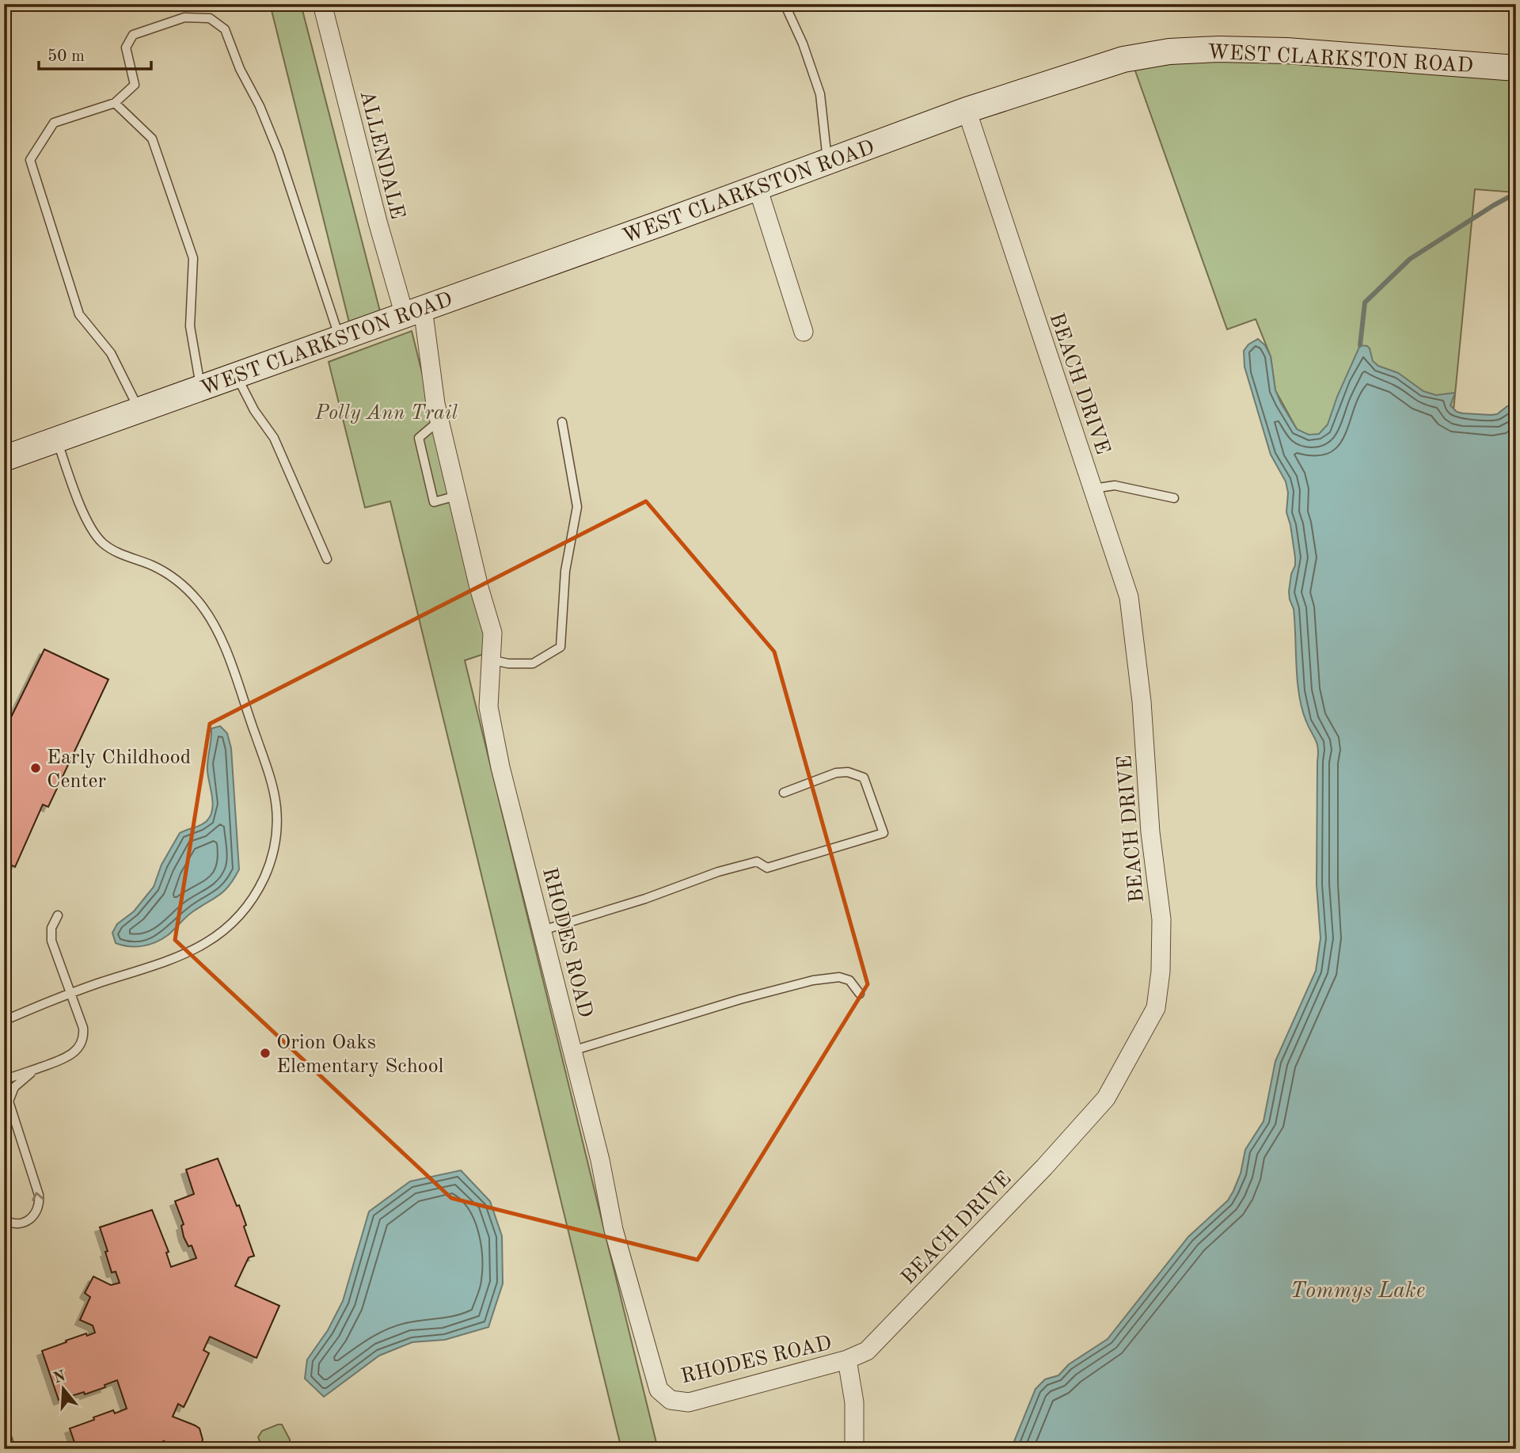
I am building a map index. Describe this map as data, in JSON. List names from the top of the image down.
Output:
{
  "streets": {
    "main road": ["WEST CLARKSTON ROAD"],
    "street": ["ALLENDALE", "BEACH DRIVE", "RHODES ROAD"]
  },
  "crossings": [
    ["WEST CLARKSTON ROAD", "ALLENDALE"],
    ["WEST CLARKSTON ROAD", "BEACH DRIVE"],
    ["WEST CLARKSTON ROAD", "RHODES ROAD"],
    ["ALLENDALE", "RHODES ROAD"],
    ["BEACH DRIVE", "RHODES ROAD"]
  ],
  "water": ["Tommys Lake"],
  "parks": ["Polly Ann Trail"],
  "places": ["Early Childhood Center", "Orion Oaks Elementary School"],
  "scale_bar": "50 m",
  "north": "top"
}
